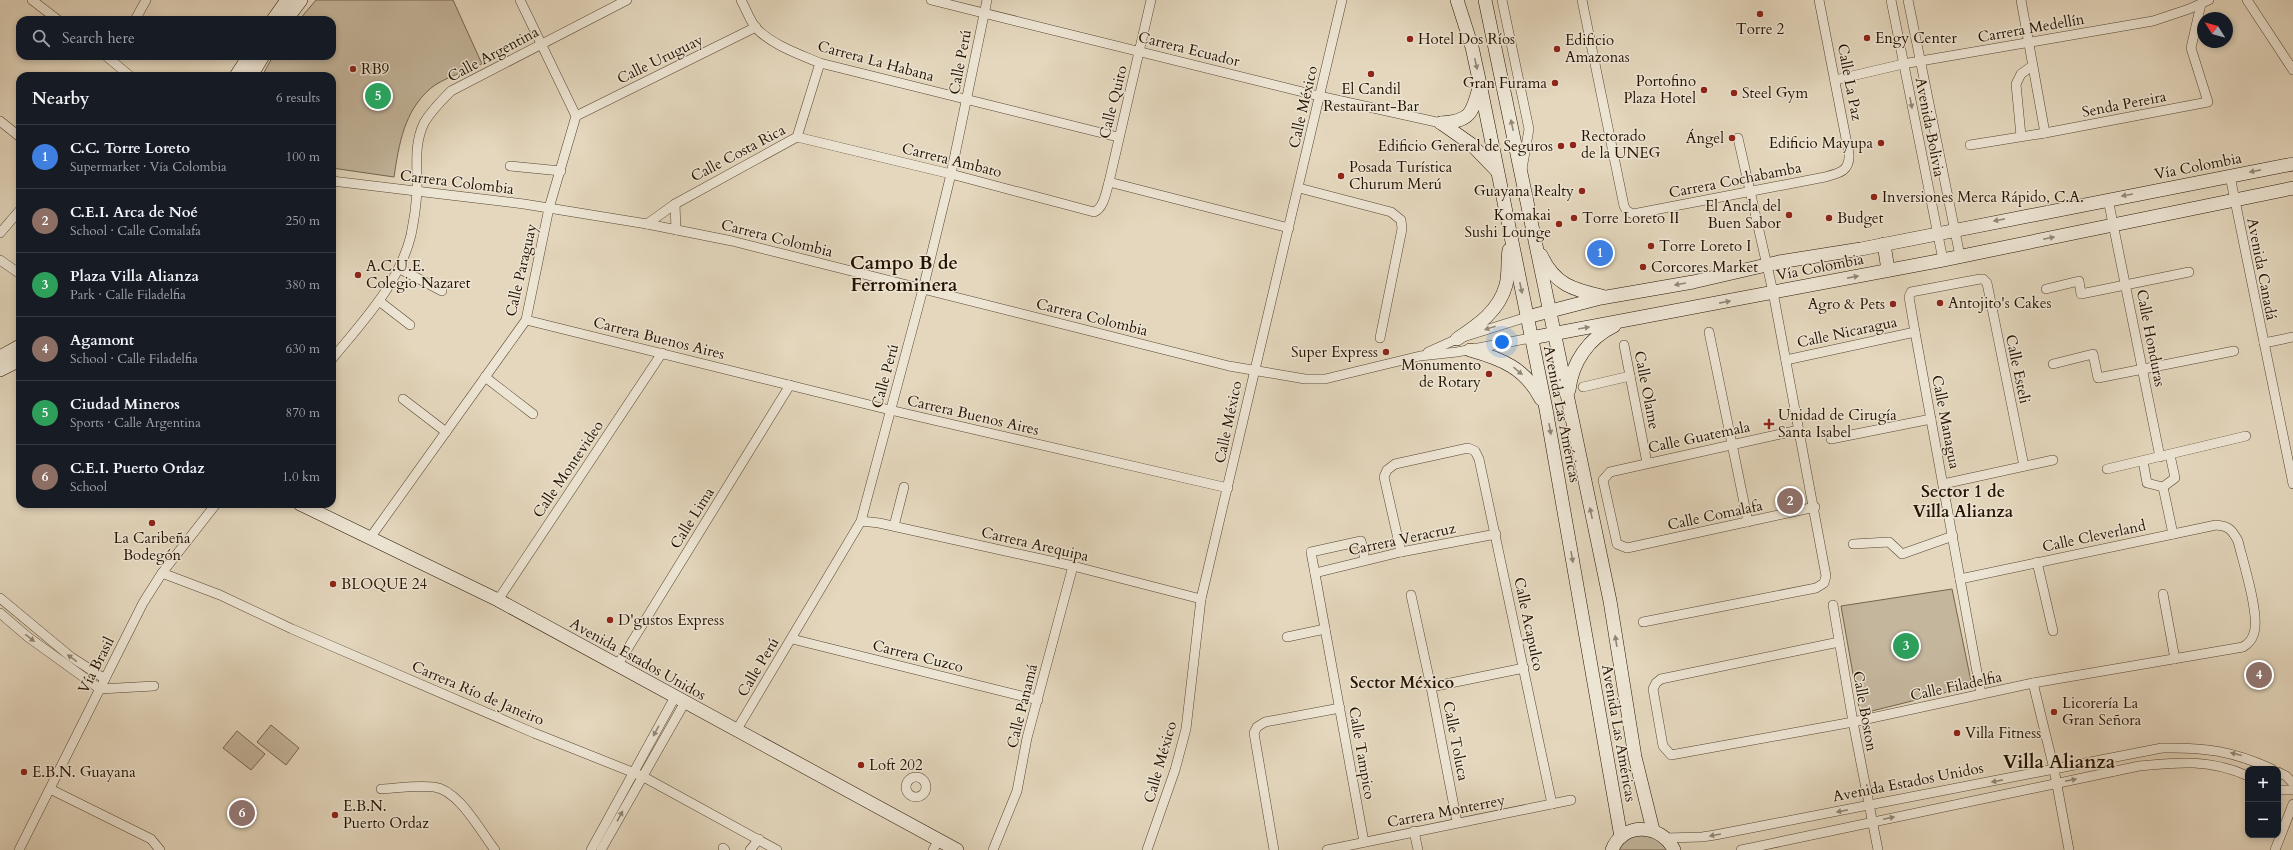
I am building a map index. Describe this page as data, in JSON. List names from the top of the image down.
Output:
{
  "streets": {
    "main road": ["Vía Colombia", "Avenida Las Américas", "Avenida Estados Unidos"],
    "street": [
      "Carrera Medellín",
      "Carrera Ecuador",
      "Calle Argentina",
      "Calle Uruguay",
      "Carrera La Habana",
      "Calle Perú",
      "Calle La Paz",
      "Calle Quito",
      "Senda Pereira",
      "Calle México",
      "Avenida Bolivia",
      "Calle Costa Rica",
      "Carrera Ambato",
      "Carrera Cochabamba",
      "Carrera Colombia",
      "Avenida Canadá",
      "Calle Paraguay",
      "Calle Nicaragua",
      "Carrera Buenos Aires",
      "Calle Honduras",
      "Calle Esteli",
      "Calle Olame",
      "Calle Managua",
      "Calle Guatemala",
      "Calle Montevideo",
      "Calle Comalafa",
      "Calle Lima",
      "Calle Cleverland",
      "Carrera Veracruz",
      "Carrera Arequipa",
      "Calle Acapulco",
      "Carrera Cuzco",
      "Vía Brasil",
      "Calle Filadelfia",
      "Carrera Río de Janeiro",
      "Calle Panamá",
      "Calle Boston",
      "Calle Toluca",
      "Calle Tampico",
      "Carrera Monterrey"
    ]
  },
  "crossings": [
    ["Carrera Medellín", "Calle La Paz"],
    ["Carrera Medellín", "Senda Pereira"],
    ["Carrera Medellín", "Avenida Bolivia"],
    ["Carrera Ecuador", "Calle Perú"],
    ["Carrera Ecuador", "Calle Quito"],
    ["Carrera Ecuador", "Calle México"],
    ["Calle Argentina", "Carrera Colombia"],
    ["Calle Uruguay", "Carrera La Habana"],
    ["Calle Uruguay", "Calle Paraguay"],
    ["Carrera La Habana", "Calle Perú"],
    ["Carrera La Habana", "Calle Quito"],
    ["Carrera La Habana", "Calle Costa Rica"],
    ["Calle Perú", "Carrera Ambato"],
    ["Calle Perú", "Carrera Colombia"],
    ["Calle Perú", "Carrera Buenos Aires"],
    ["Calle Perú", "Carrera Arequipa"],
    ["Calle Perú", "Carrera Cuzco"],
    ["Calle Perú", "Avenida Estados Unidos"],
    ["Calle La Paz", "Carrera Cochabamba"],
    ["Calle Quito", "Carrera Ambato"],
    ["Calle México", "Carrera Colombia"],
    ["Calle México", "Carrera Buenos Aires"],
    ["Calle México", "Carrera Arequipa"],
    ["Avenida Bolivia", "Vía Colombia"],
    ["Calle Costa Rica", "Carrera Ambato"],
    ["Calle Costa Rica", "Carrera Colombia"],
    ["Vía Colombia", "Carrera Colombia"],
    ["Vía Colombia", "Avenida Canadá"],
    ["Vía Colombia", "Calle Honduras"],
    ["Vía Colombia", "Avenida Las Américas"],
    ["Carrera Colombia", "Calle Paraguay"],
    ["Carrera Colombia", "Avenida Las Américas"],
    ["Calle Paraguay", "Carrera Buenos Aires"],
    ["Calle Paraguay", "Avenida Estados Unidos"],
    ["Calle Nicaragua", "Calle Managua"],
    ["Carrera Buenos Aires", "Calle Montevideo"],
    ["Carrera Buenos Aires", "Calle Lima"],
    ["Calle Esteli", "Calle Managua"],
    ["Calle Olame", "Calle Guatemala"],
    ["Calle Managua", "Calle Cleverland"],
    ["Calle Managua", "Calle Filadelfia"],
    ["Calle Guatemala", "Calle Comalafa"],
    ["Calle Montevideo", "Avenida Estados Unidos"],
    ["Calle Lima", "Avenida Estados Unidos"],
    ["Calle Cleverland", "Calle Filadelfia"],
    ["Carrera Veracruz", "Calle Acapulco"],
    ["Carrera Veracruz", "Calle Tampico"],
    ["Carrera Arequipa", "Calle Panamá"],
    ["Calle Acapulco", "Carrera Monterrey"],
    ["Carrera Cuzco", "Calle Panamá"],
    ["Avenida Estados Unidos", "Calle Boston"],
    ["Vía Brasil", "Carrera Río de Janeiro"],
    ["Calle Filadelfia", "Calle Boston"],
    ["Calle Toluca", "Carrera Monterrey"],
    ["Calle Tampico", "Carrera Monterrey"]
  ],
  "districts": [
    "Campo B de Ferrominera",
    "Sector 1 de Villa Alianza",
    "Sector México",
    "Villa Alianza"
  ],
  "places": {
    "other": [
      "Torre 2",
      "Engy Center",
      "Hotel Dos Ríos",
      "Edificio Amazonas",
      "RB9",
      "El Candil Restaurant-Bar",
      "Gran Furama",
      "Portofino Plaza Hotel",
      "Steel Gym",
      "Ángel",
      "Edificio Mayupa",
      "Rectorado de la UNEG",
      "Edificio General de Seguros",
      "Posada Turística Churum Merú",
      "Guayana Realty",
      "Inversiones Merca Rápido, C.A.",
      "El Ancla del Buen Sabor",
      "Torre Loreto II",
      "Budget",
      "Komakai Sushi Lounge",
      "Torre Loreto I",
      "Corcores Market",
      "A.C.U.E. Colegio Nazaret",
      "Antojito's Cakes",
      "Agro & Pets",
      "Super Express",
      "Monumento de Rotary",
      "La Caribeña Bodegón",
      "BLOQUE 24",
      "D'gustos Express",
      "Licorería La Gran Señora",
      "Villa Fitness",
      "Loft 202",
      "E.B.N. Guayana",
      "E.B.N. Puerto Ordaz"
    ],
    "health": ["Unidad de Cirugía Santa Isabel"]
  },
  "north": "top left",
  "page": {
    "search": "Search here",
    "heading": ["Nearby", "6 results"],
    "pins": [
      "5",
      "1",
      "2",
      "3",
      "4",
      "6"
    ],
    "list": [
      {
        "mark": "1",
        "name": "C.C. Torre Loreto",
        "note": "Supermarket · Vía Colombia",
        "value": "100 m"
      },
      {
        "mark": "2",
        "name": "C.E.I. Arca de Noé",
        "note": "School · Calle Comalafa",
        "value": "250 m"
      },
      {
        "mark": "3",
        "name": "Plaza Villa Alianza",
        "note": "Park · Calle Filadelfia",
        "value": "380 m"
      },
      {
        "mark": "4",
        "name": "Agamont",
        "note": "School · Calle Filadelfia",
        "value": "630 m"
      },
      {
        "mark": "5",
        "name": "Ciudad Mineros",
        "note": "Sports · Calle Argentina",
        "value": "870 m"
      },
      {
        "mark": "6",
        "name": "C.E.I. Puerto Ordaz",
        "note": "School",
        "value": "1.0 km"
      }
    ],
    "map_buttons": ["+", "−"]
  }
}
